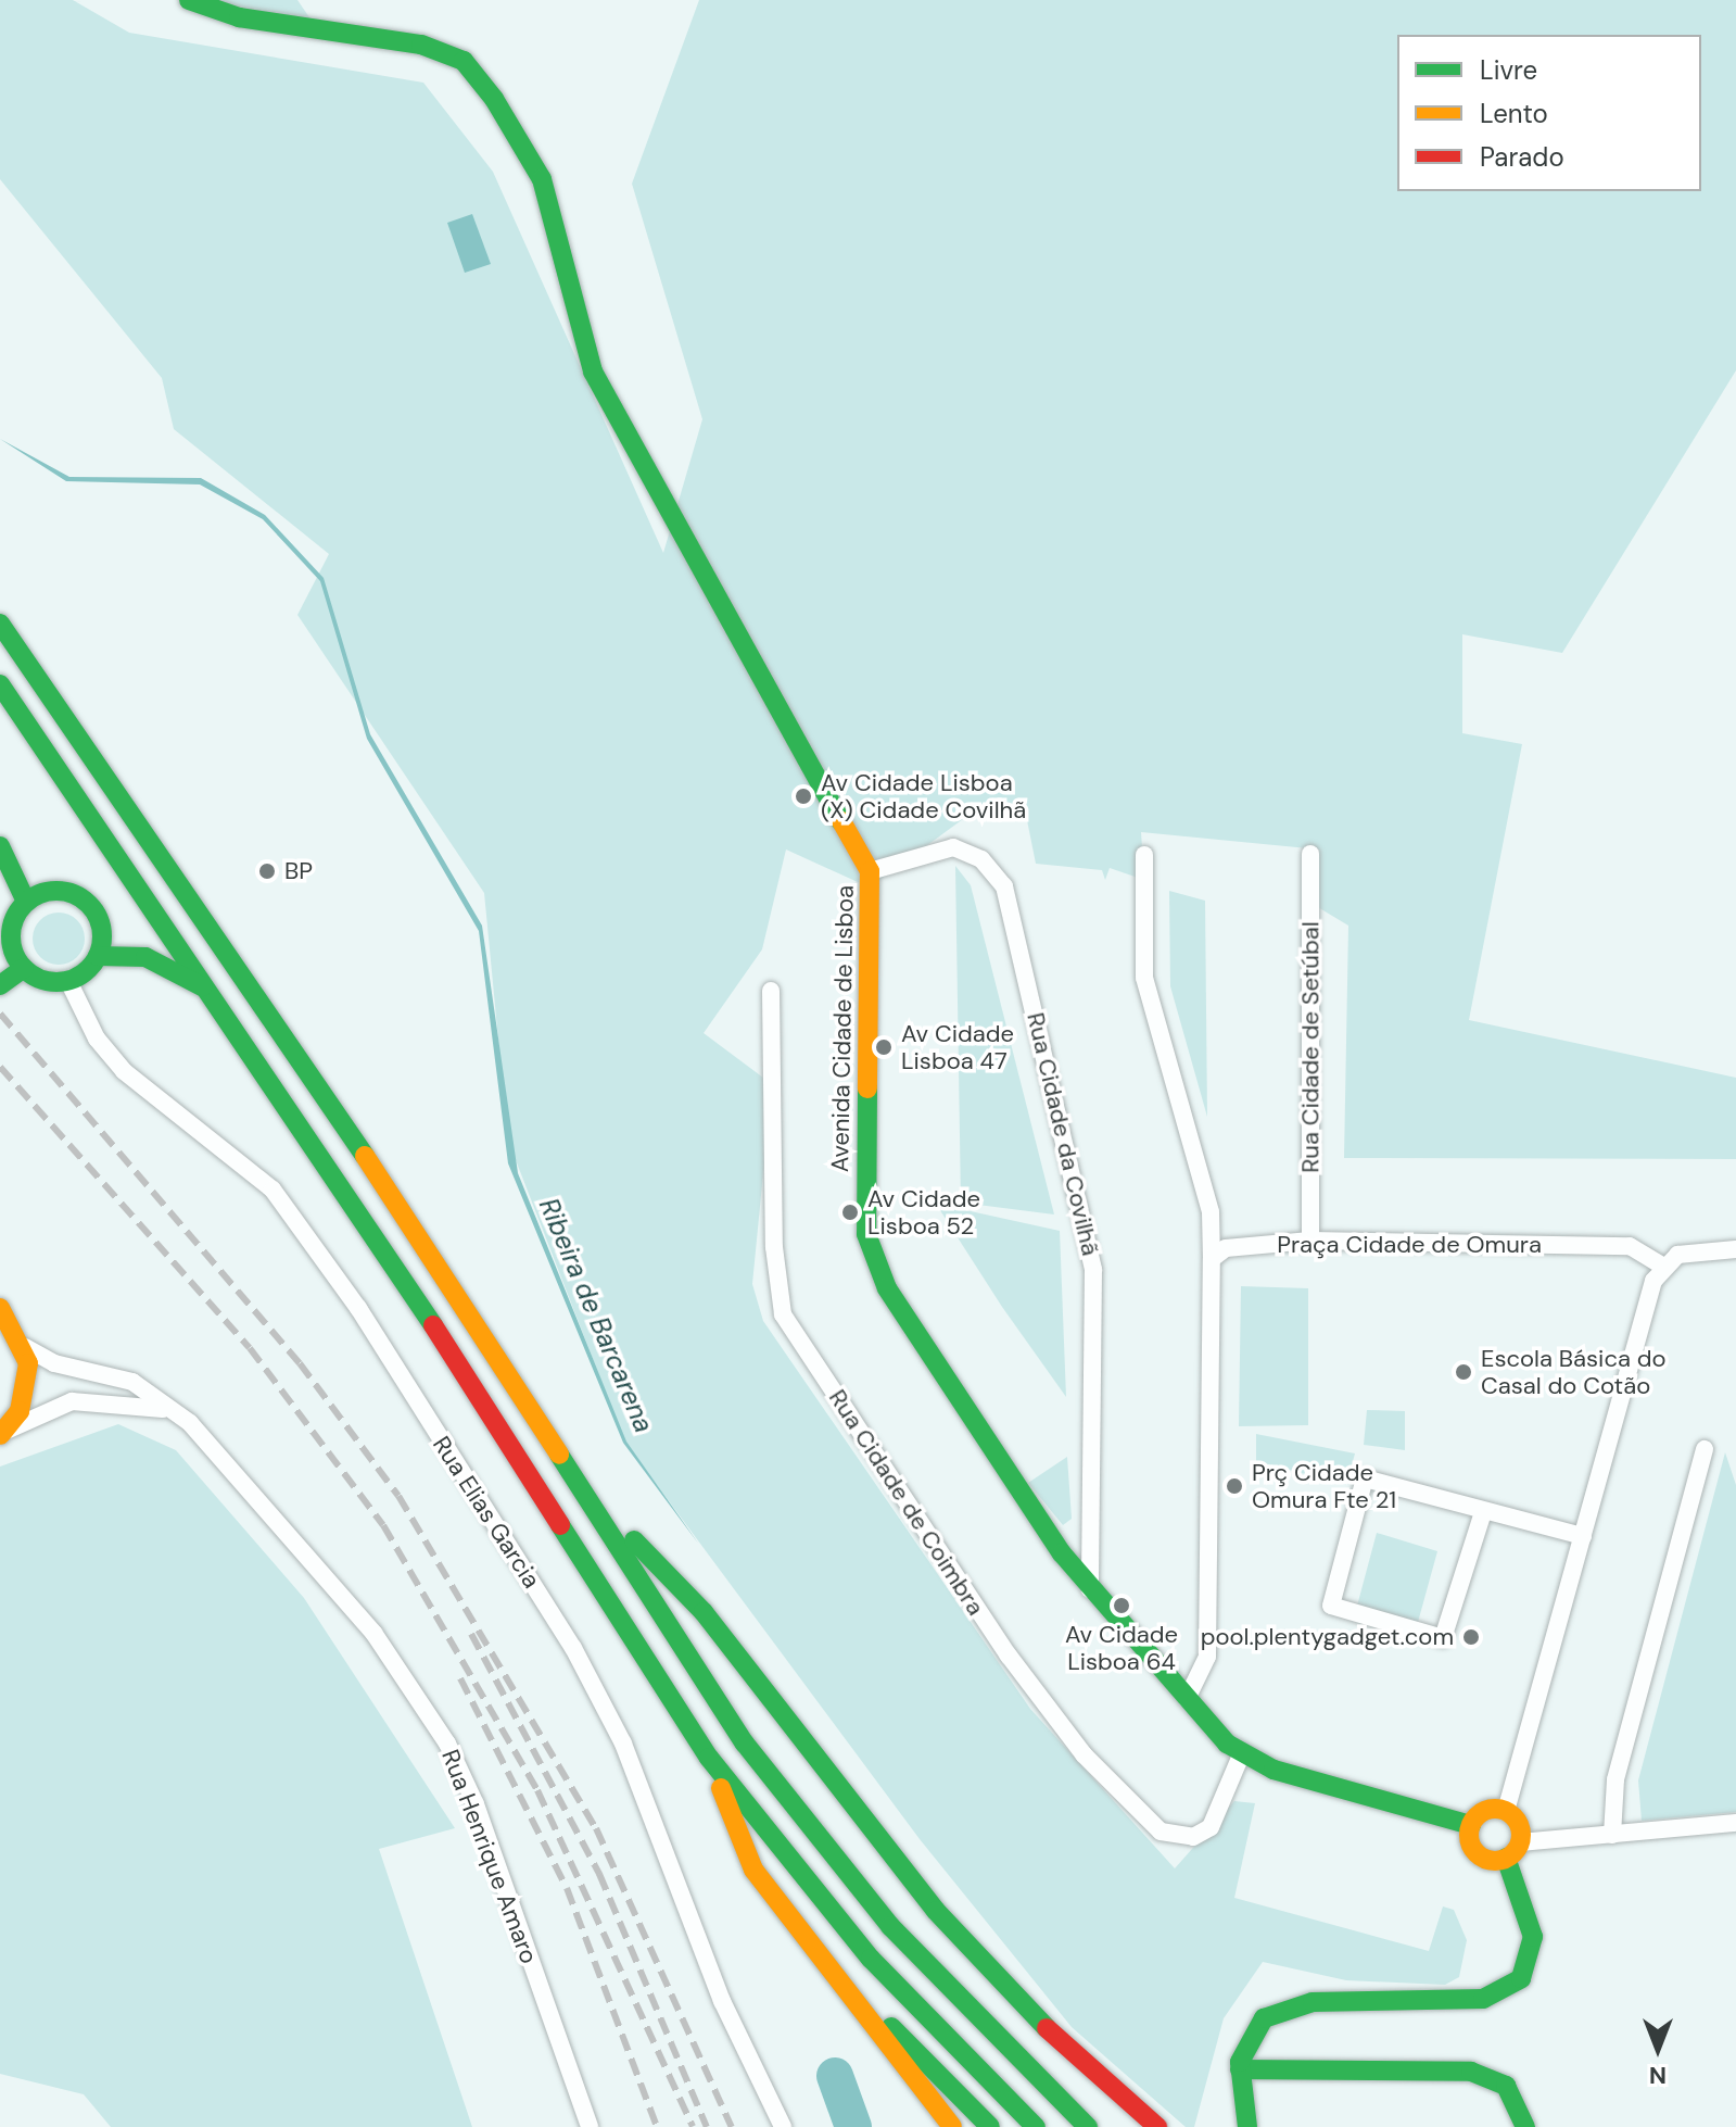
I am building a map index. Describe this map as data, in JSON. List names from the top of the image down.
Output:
{
  "streets": {
    "main road": ["Avenida Cidade de Lisboa"],
    "street": [
      "Rua Cidade de Setúbal",
      "Rua Cidade da Covilhã",
      "Praça Cidade de Omura",
      "Rua Cidade de Coimbra",
      "Rua Elias Garcia",
      "Rua Henrique Amaro"
    ]
  },
  "crossings": [
    ["Avenida Cidade de Lisboa", "Rua Cidade da Covilhã"],
    ["Avenida Cidade de Lisboa", "Rua Cidade de Coimbra"],
    ["Rua Cidade de Setúbal", "Praça Cidade de Omura"]
  ],
  "water": ["Ribeira de Barcarena"],
  "places": [
    "Av Cidade Lisboa (X) Cidade Covilhã",
    "BP",
    "Av Cidade Lisboa 47",
    "Av Cidade Lisboa 52",
    "Escola Básica do Casal do Cotão",
    "Prç Cidade Omura Fte 21",
    "Av Cidade Lisboa 64",
    "pool.plentygadget.com"
  ],
  "legend": ["Livre", "Lento", "Parado"],
  "north": "bottom"
}
